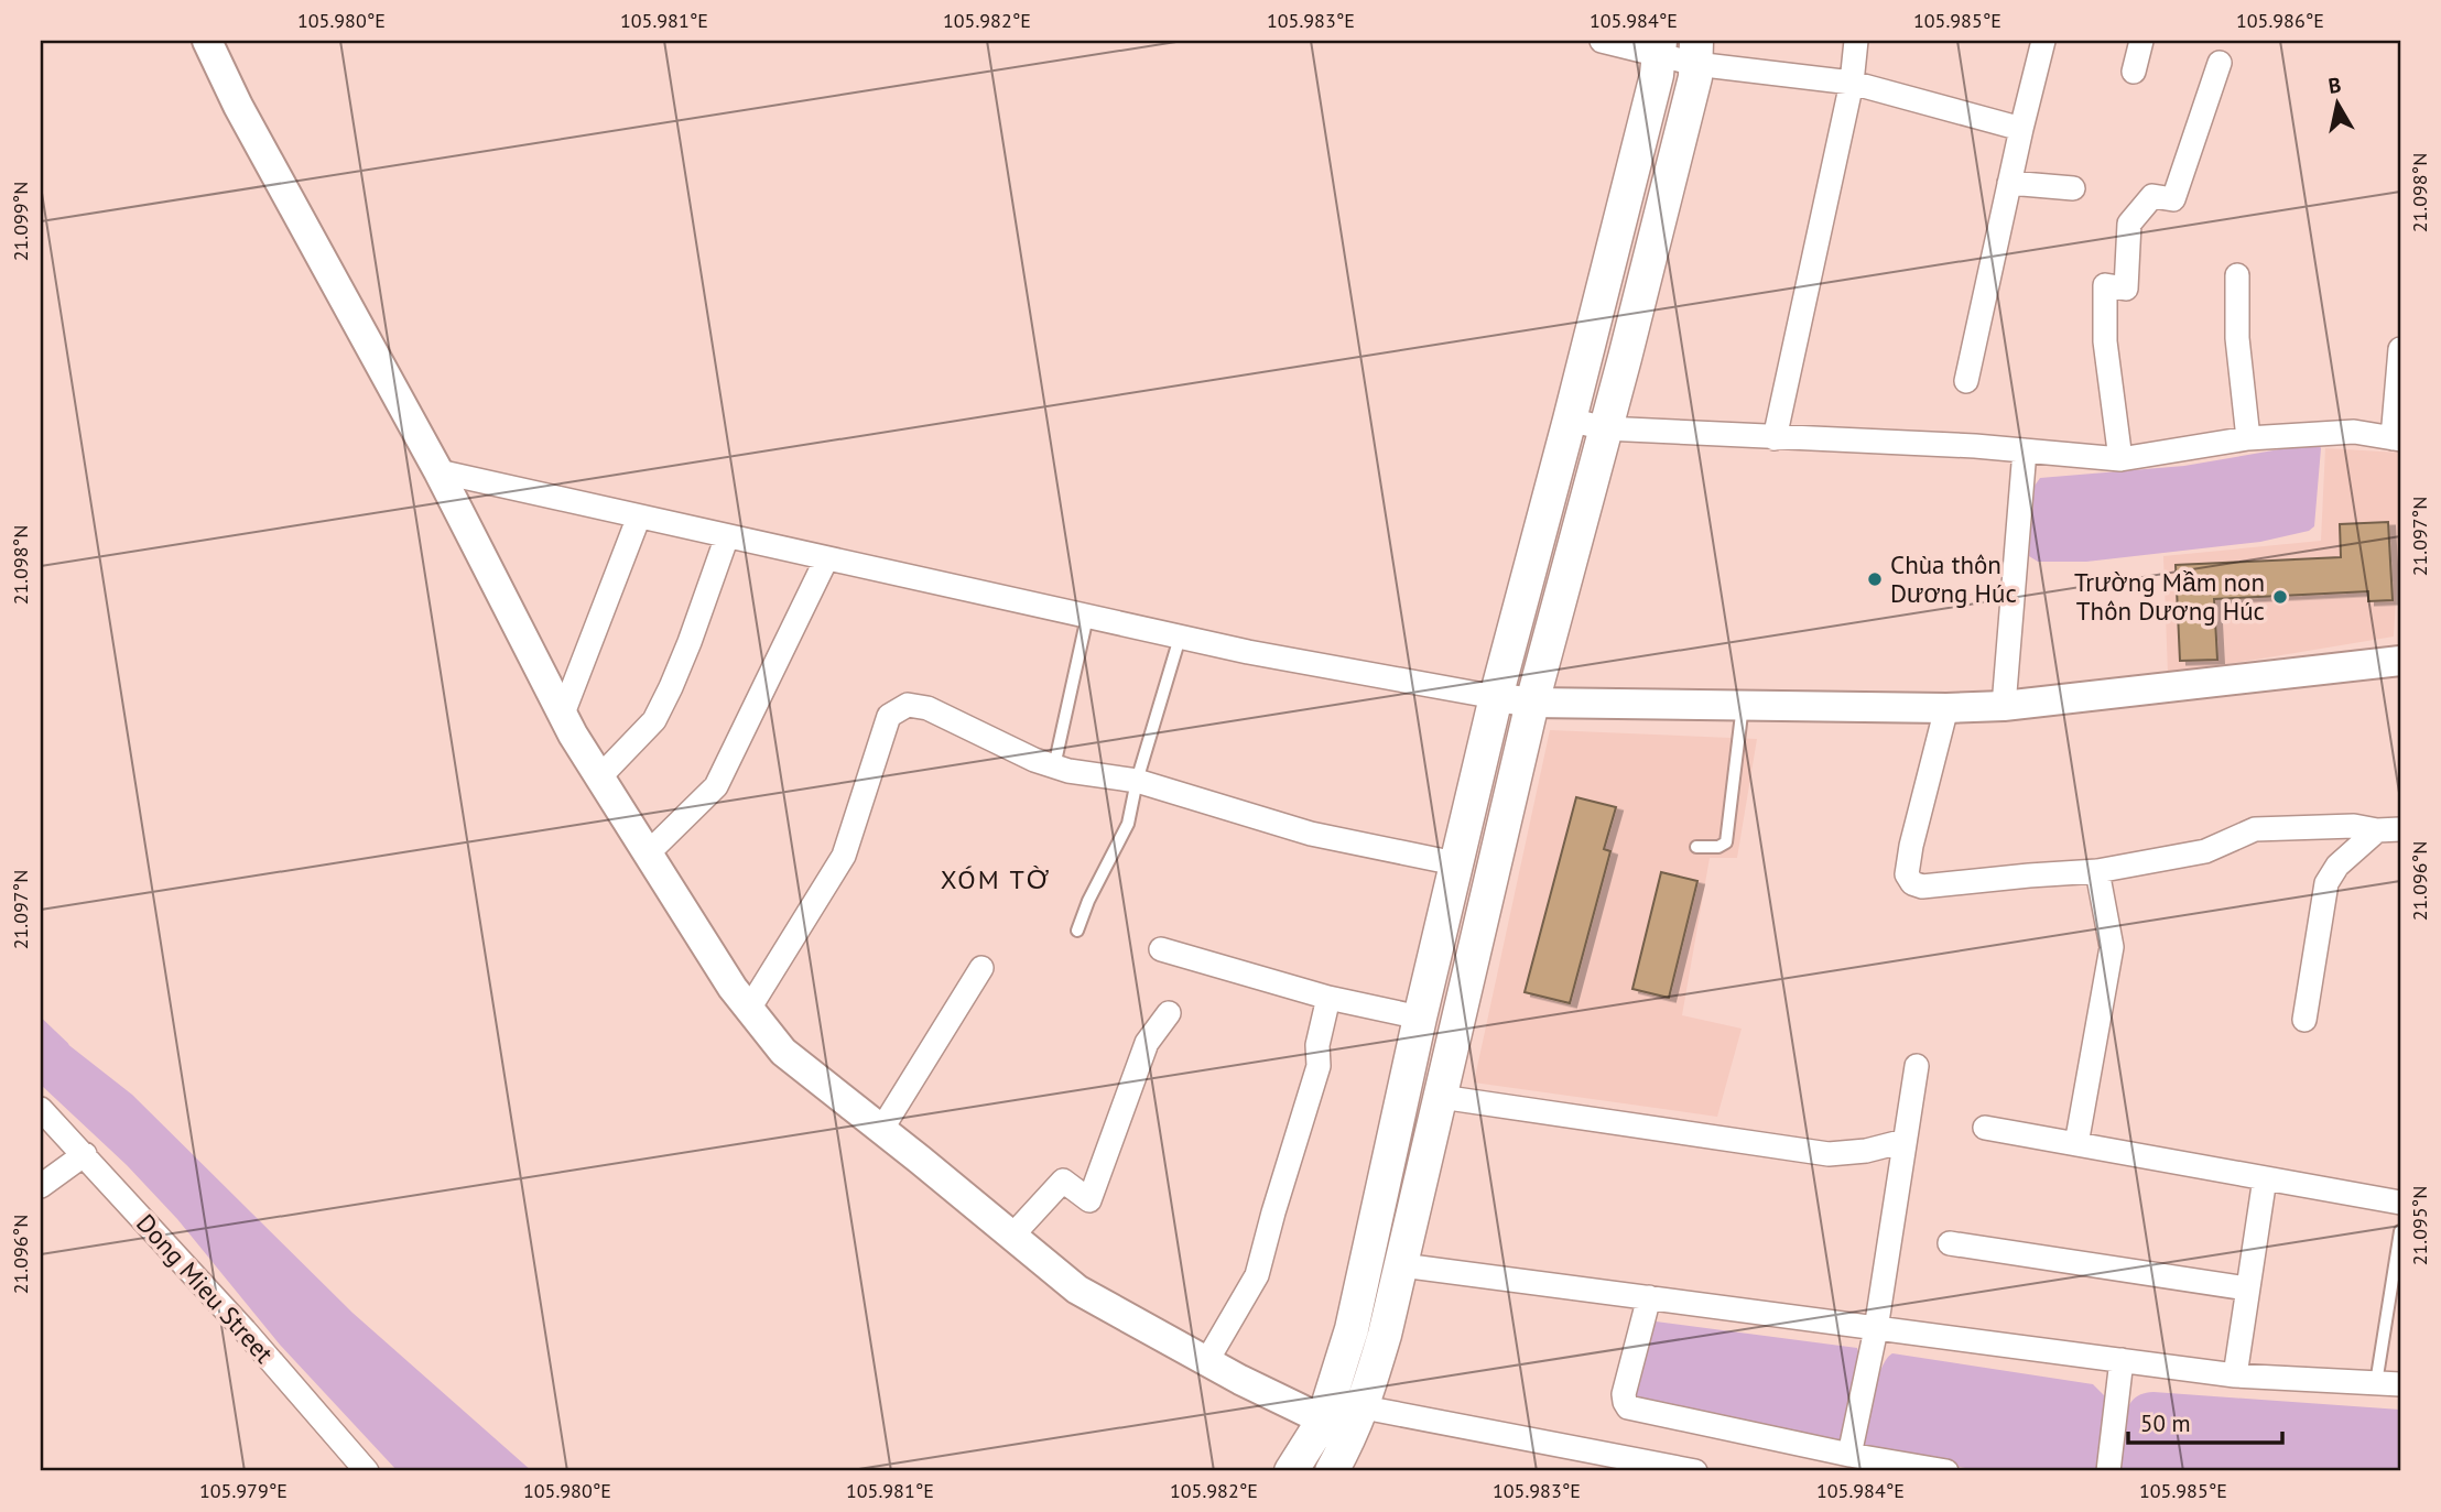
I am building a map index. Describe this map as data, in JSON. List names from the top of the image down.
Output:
{
  "streets": {
    "street": ["Dong Mieu Street"]
  },
  "districts": ["XÓM TỜ"],
  "places": ["Chùa thôn Dương Húc", "Trường Mầm non Thôn Dương Húc"],
  "scale_bar": "50 m",
  "north": "top",
  "coordinates": [
    "105.980°E",
    "105.981°E",
    "105.982°E",
    "105.983°E",
    "105.984°E",
    "105.985°E",
    "105.986°E",
    "21.098°N",
    "21.099°N",
    "21.097°N",
    "21.096°N",
    "21.095°N",
    "105.979°E"
  ]
}
